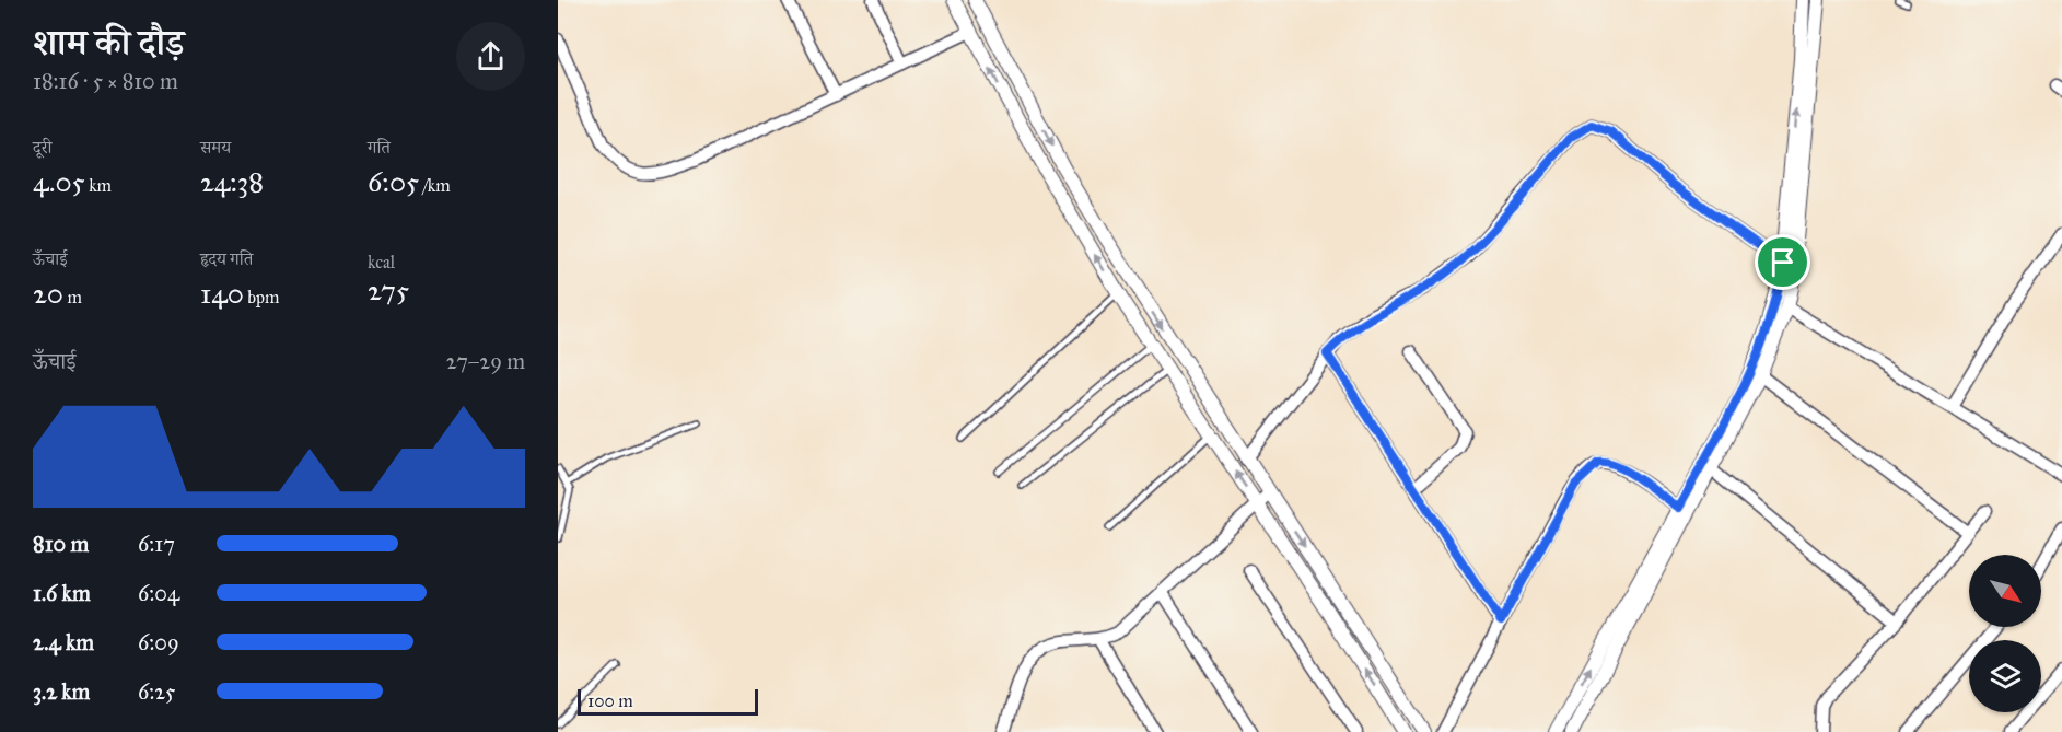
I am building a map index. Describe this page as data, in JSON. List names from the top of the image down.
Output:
{
  "scale_bar": "100 m",
  "north": "bottom right",
  "page": {
    "heading": ["शाम की दौड़", "18:16 · 5 × 810 m"],
    "stats": [
      ["दूरी", "4.05 km"],
      ["समय", "24:38"],
      ["गति", "6:05 /km"],
      ["ऊँचाई", "20 m"],
      ["हृदय गति", "140 bpm"],
      ["kcal", "275"]
    ],
    "chart": ["ऊँचाई", "27–29 m"],
    "list": [
      {
        "name": "810 m",
        "note": "6:17"
      },
      {
        "name": "1.6 km",
        "note": "6:04"
      },
      {
        "name": "2.4 km",
        "note": "6:09"
      },
      {
        "name": "3.2 km",
        "note": "6:25"
      }
    ],
    "scale": "100 m"
  }
}
